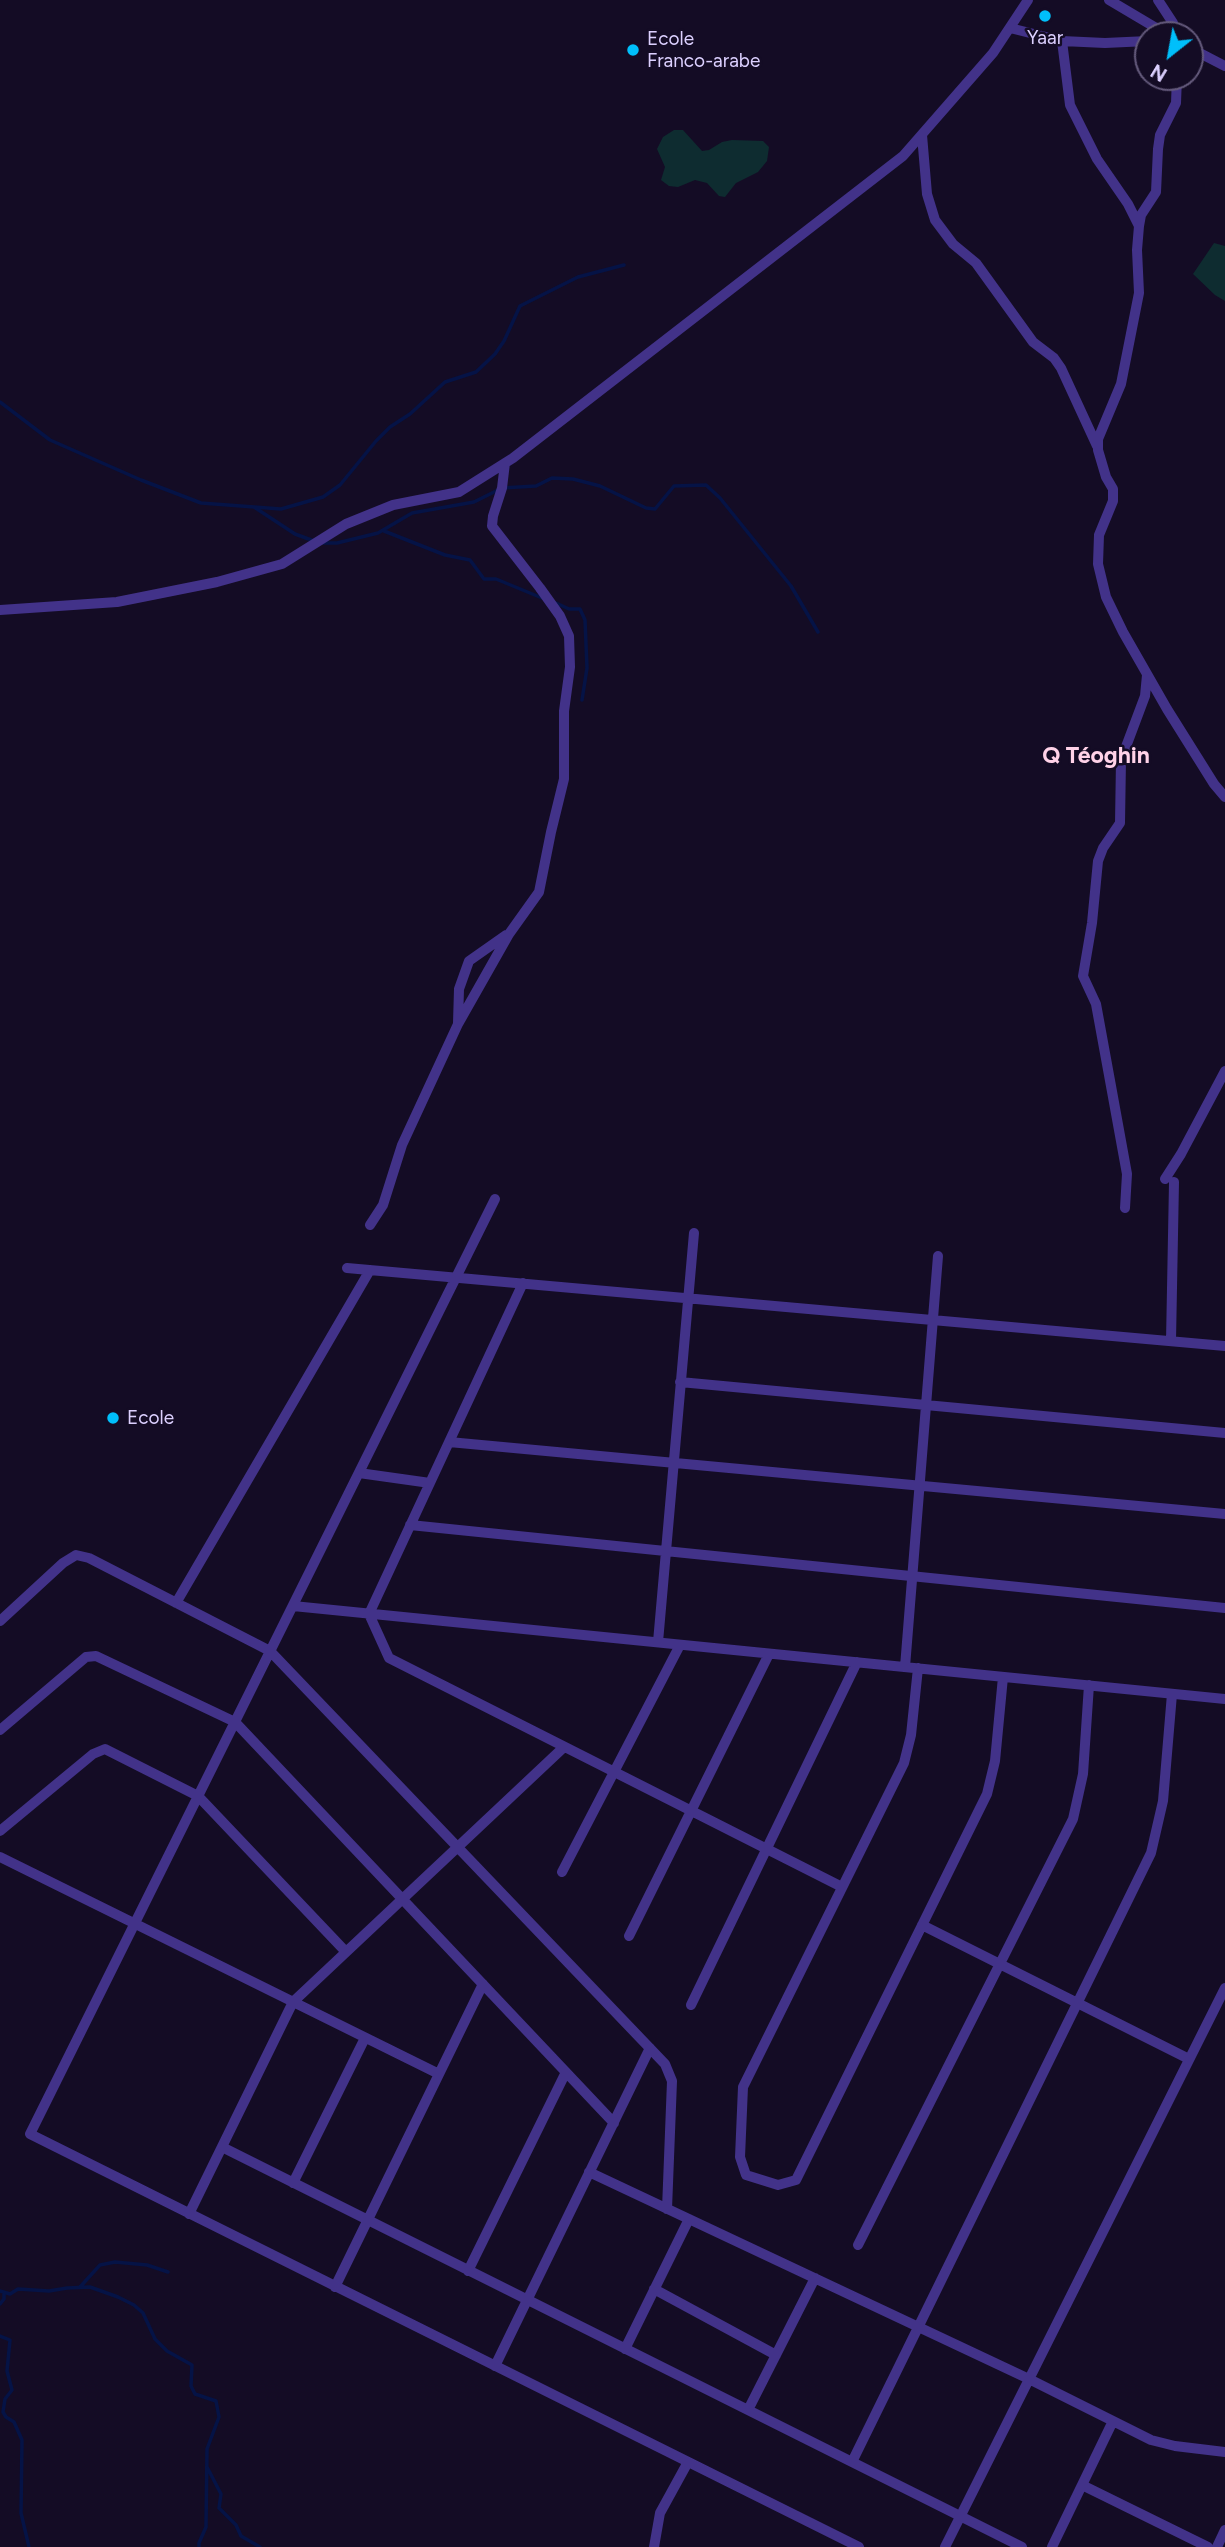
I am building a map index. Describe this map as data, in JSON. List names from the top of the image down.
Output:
{
  "districts": ["Q Téoghin"],
  "places": ["Yaar", "Ecole Franco-arabe", "Ecole"],
  "north": "bottom left"
}
